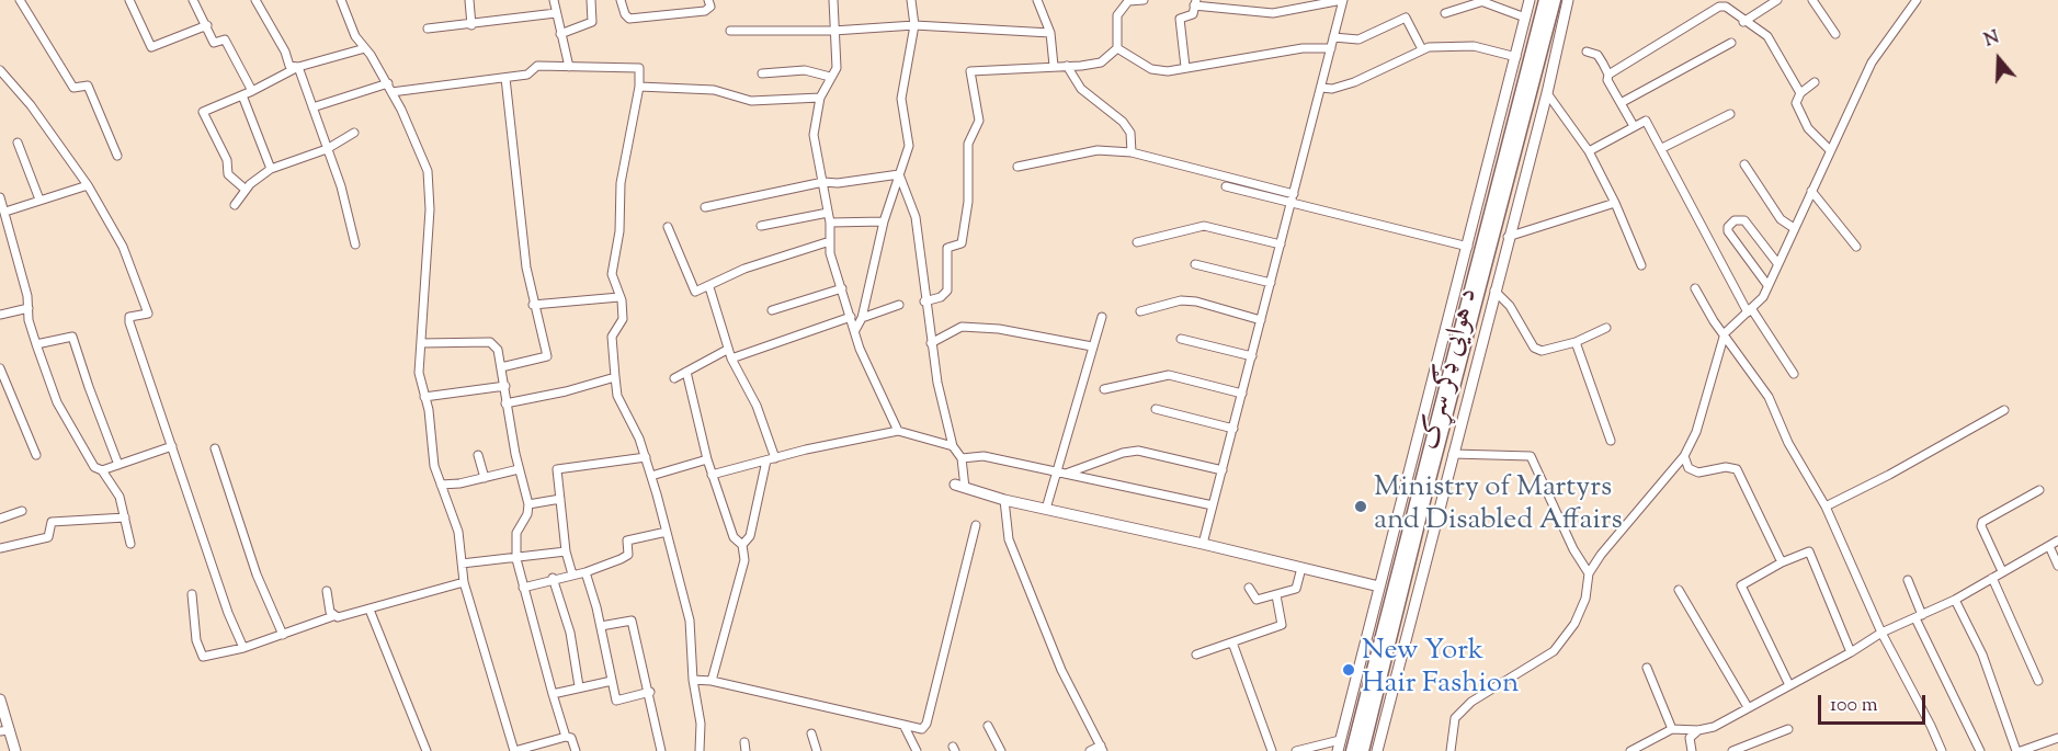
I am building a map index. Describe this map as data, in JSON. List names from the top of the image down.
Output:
{
  "streets": {
    "main road": ["د هوایی ډګر سړک"]
  },
  "places": ["Ministry of Martyrs and Disabled Affairs", "New York Hair Fashion"],
  "scale_bar": "100 m",
  "north": "top"
}
